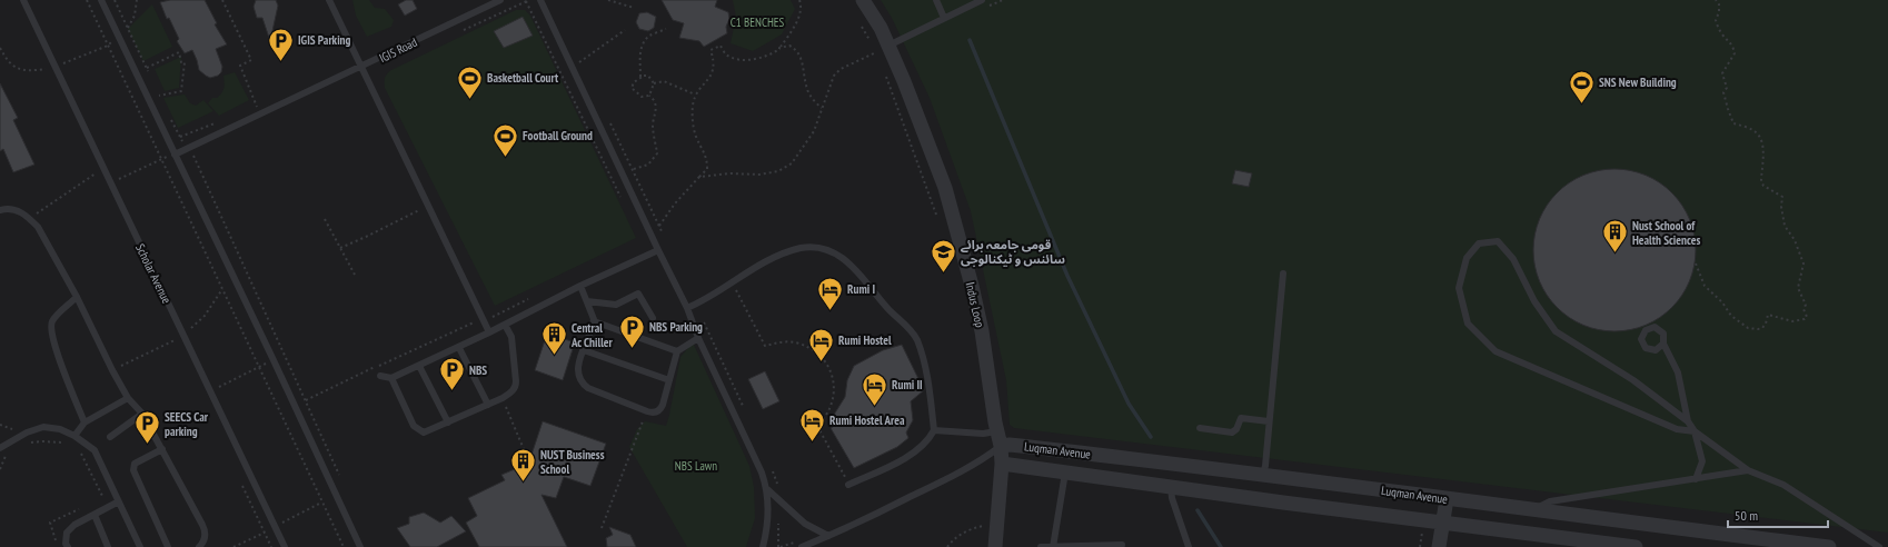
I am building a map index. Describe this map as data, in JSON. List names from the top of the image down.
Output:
{
  "streets": {
    "street": ["Indus Loop", "Luqman Avenue"],
    "lane": ["IGIS Road", "Scholar Avenue"]
  },
  "crossings": [
    ["Indus Loop", "Luqman Avenue"]
  ],
  "parks": ["C1 BENCHES", "NBS Lawn"],
  "places": {
    "parking": [
      "IGIS Parking",
      "NBS Parking",
      "NBS",
      "SEECS Car parking"
    ],
    "sports": ["Basketball Court", "SNS New Building", "Football Ground"],
    "building": ["Nust School of Health Sciences", "Central Ac Chiller", "NUST Business School"],
    "school or university": ["قومی جامعہ برائے سائنس و ٹیکنالوجی"],
    "hotel": [
      "Rumi I",
      "Rumi Hostel",
      "Rumi II",
      "Rumi Hostel Area"
    ]
  },
  "scale_bar": "50 m"
}
